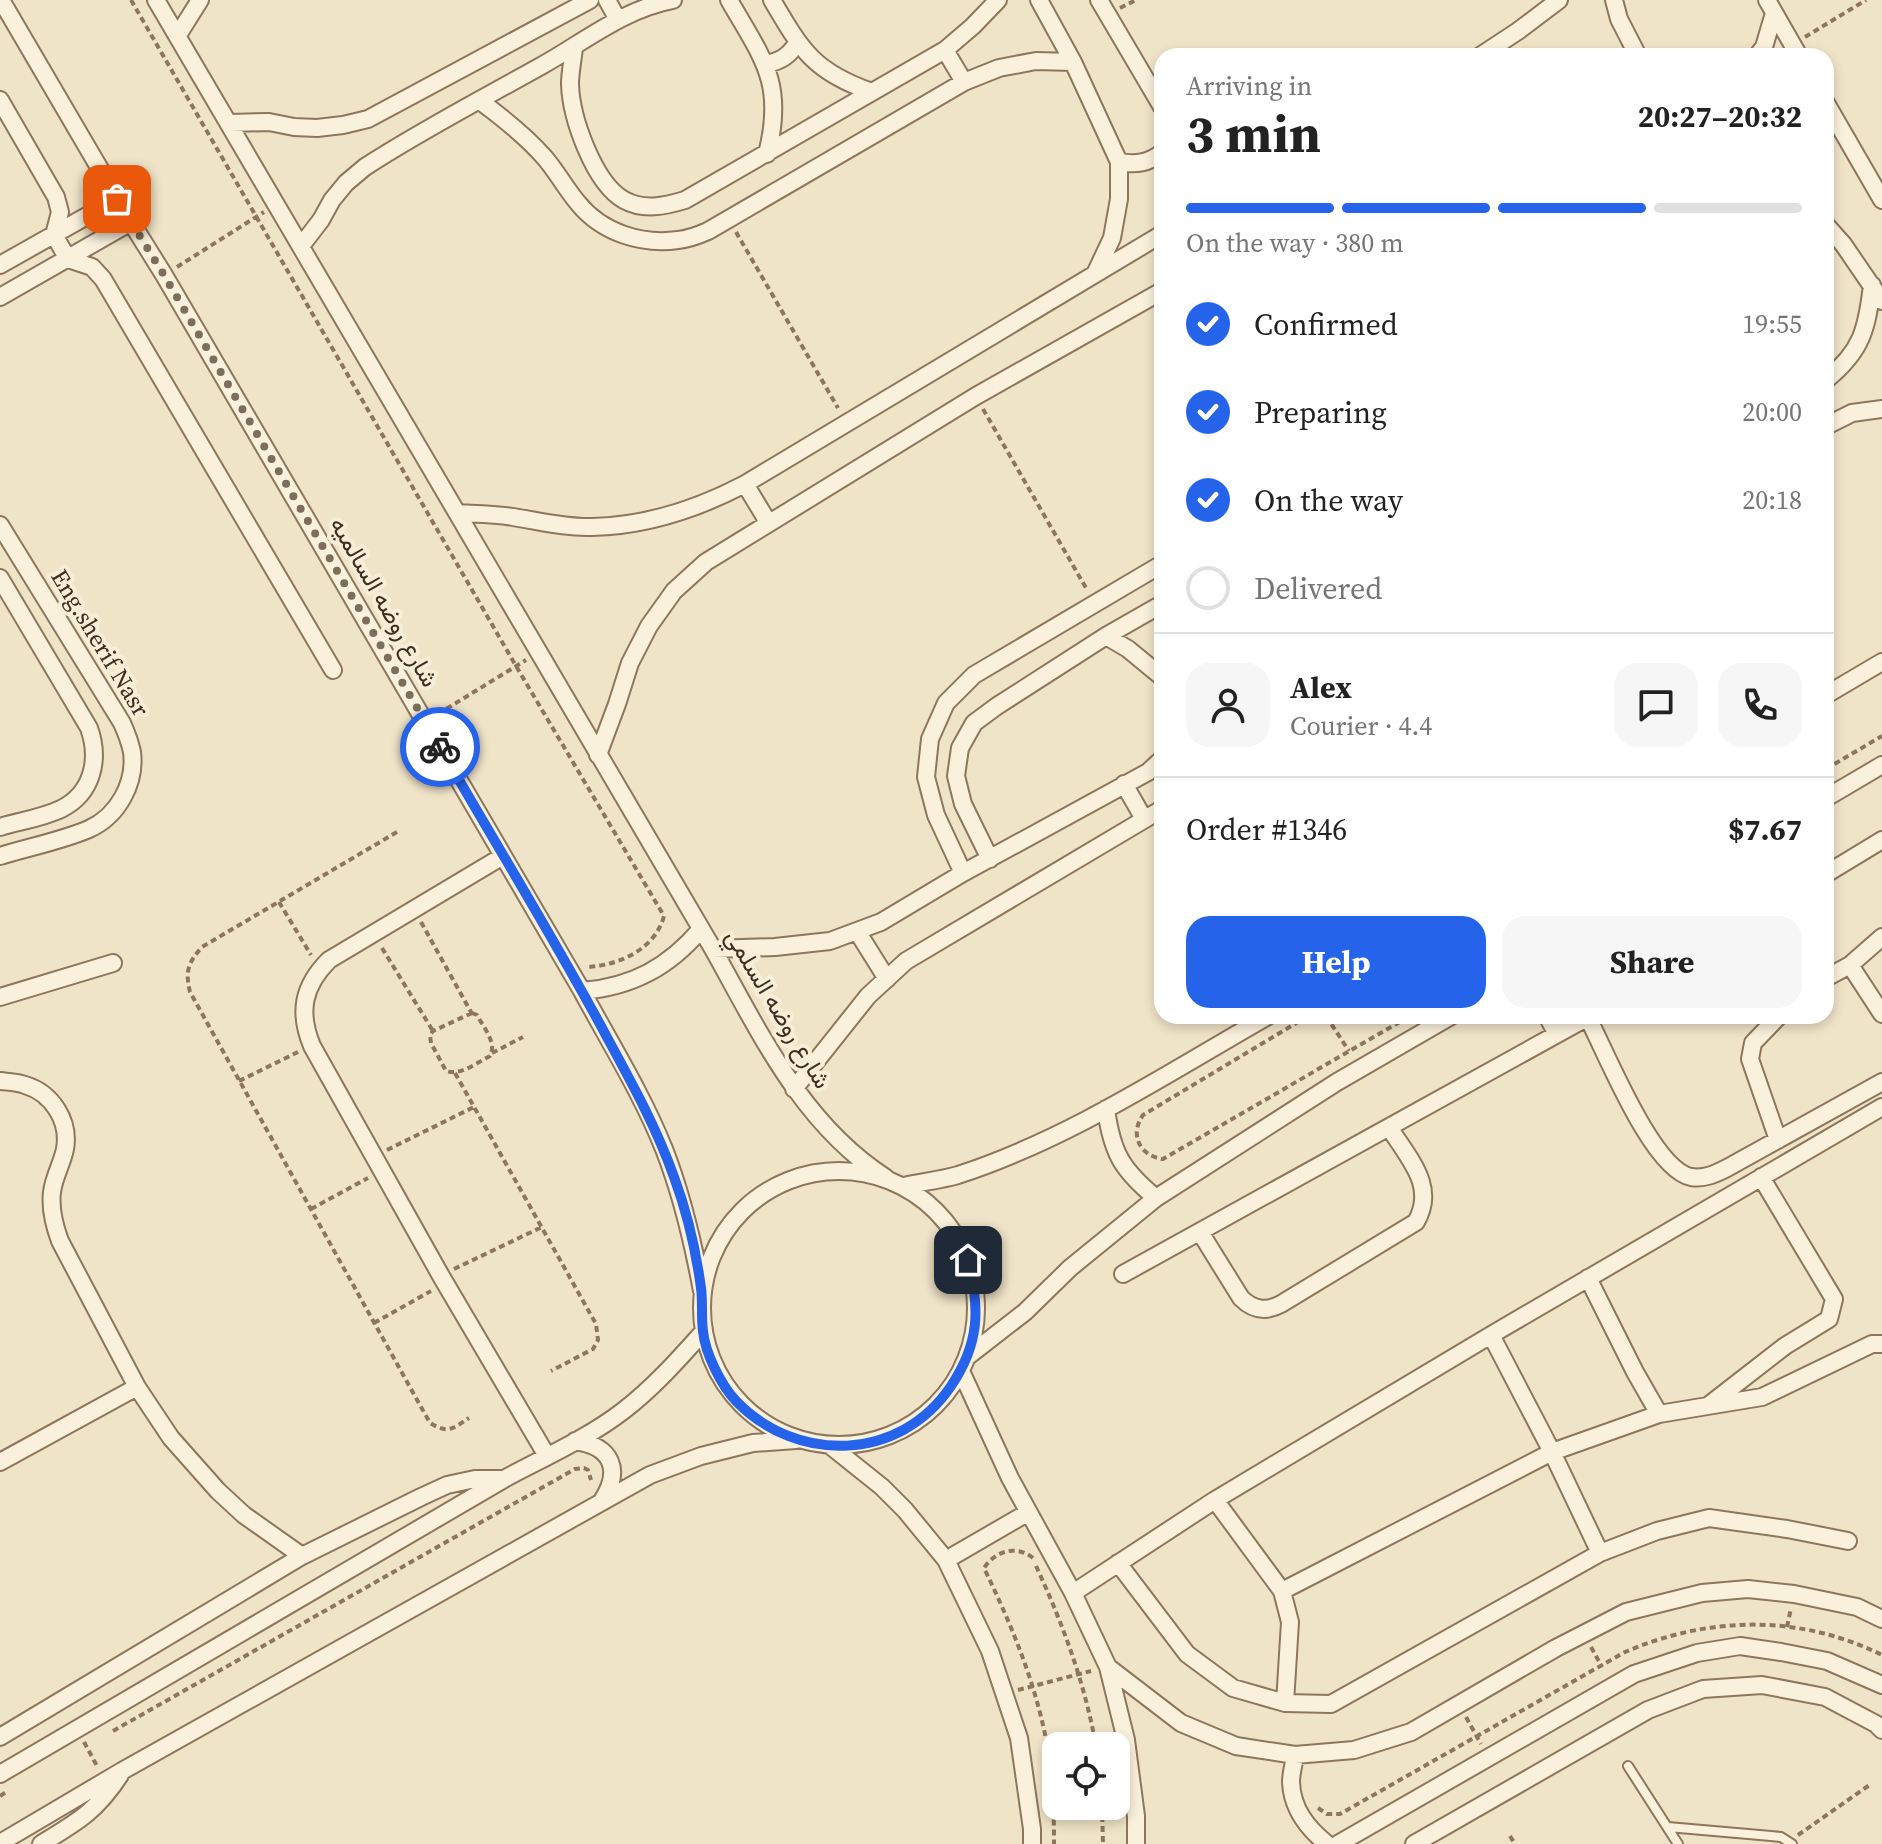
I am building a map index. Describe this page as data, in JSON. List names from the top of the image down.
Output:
{
  "streets": {
    "street": ["شارع روضه السالميه", "Eng.sherif Nasr", "شارع روضه السلمي"]
  },
  "crossings": [
    ["شارع روضه السالميه", "شارع روضه السلمي"]
  ],
  "page": {
    "heading": ["3 min", "Arriving in", "20:27–20:32"],
    "panel": [
      "Alex",
      "Courier · 4.4",
      "Order #1346",
      "$7.67"
    ],
    "bar": "On the way · 380 m",
    "list": [
      ["Confirmed", "19:55"],
      ["Preparing", "20:00"],
      ["On the way", "20:18"],
      "Delivered"
    ],
    "buttons": ["Help", "Share"]
  }
}
